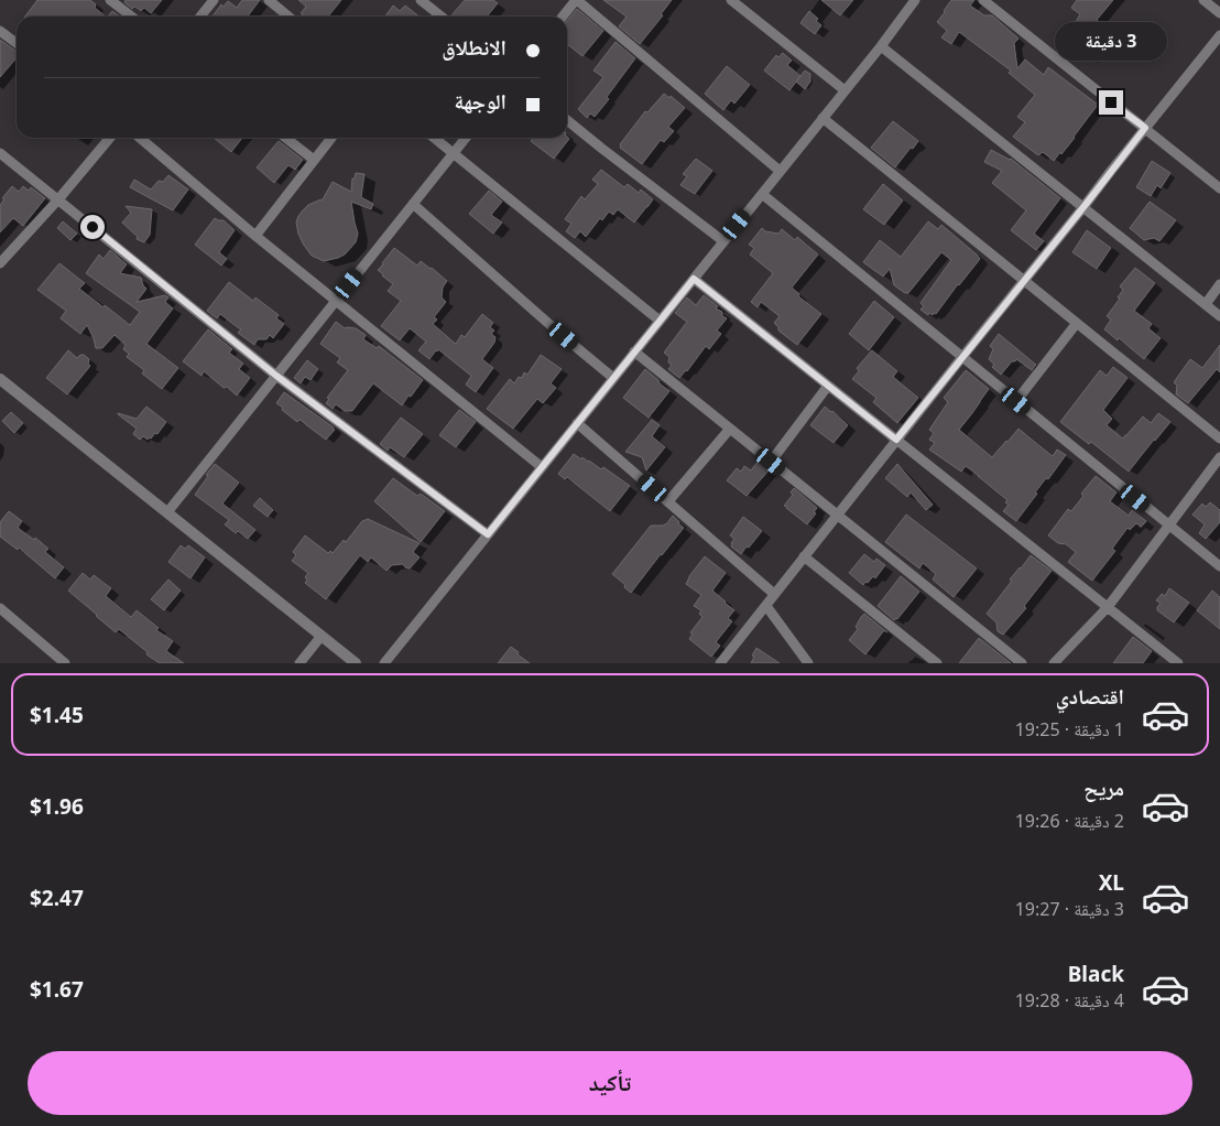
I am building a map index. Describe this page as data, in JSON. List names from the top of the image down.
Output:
{
  "page": {
    "banner": ["الانطلاق", "الوجهة"],
    "bubble": "3 دقيقة",
    "list": [
      {
        "name": "اقتصادي",
        "note": "1 دقيقة · 19:25",
        "value": "$1.45"
      },
      {
        "name": "مريح",
        "note": "2 دقيقة · 19:26",
        "value": "$1.96"
      },
      {
        "name": "XL",
        "note": "3 دقيقة · 19:27",
        "value": "$2.47"
      },
      {
        "name": "Black",
        "note": "4 دقيقة · 19:28",
        "value": "$1.67"
      }
    ],
    "buttons": "تأكيد"
  }
}
